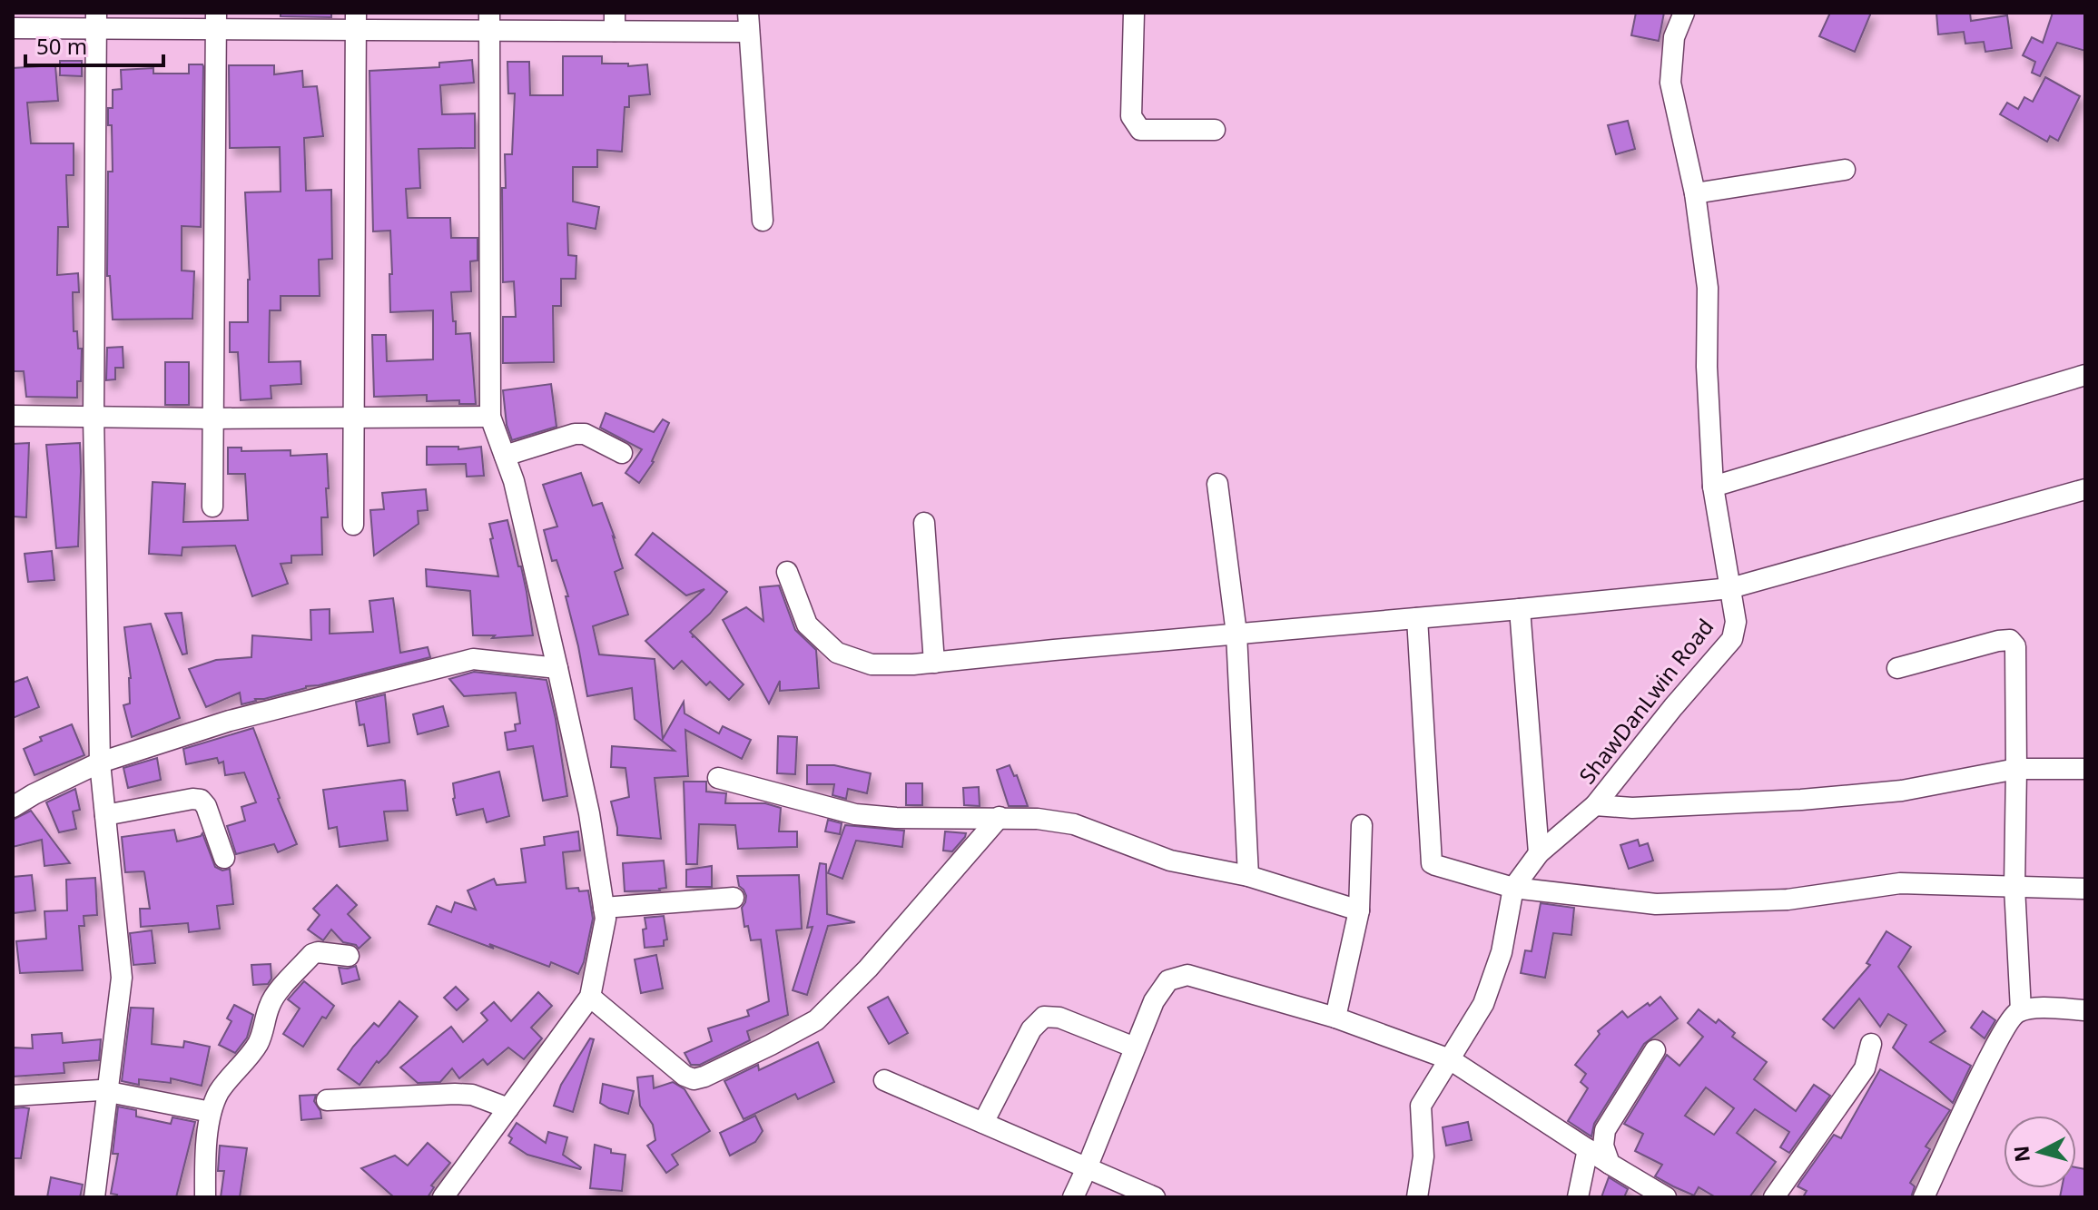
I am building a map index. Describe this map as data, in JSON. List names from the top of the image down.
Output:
{
  "streets": {
    "street": ["ShawDanLwin Road"]
  },
  "scale_bar": "50 m",
  "north": "left"
}
